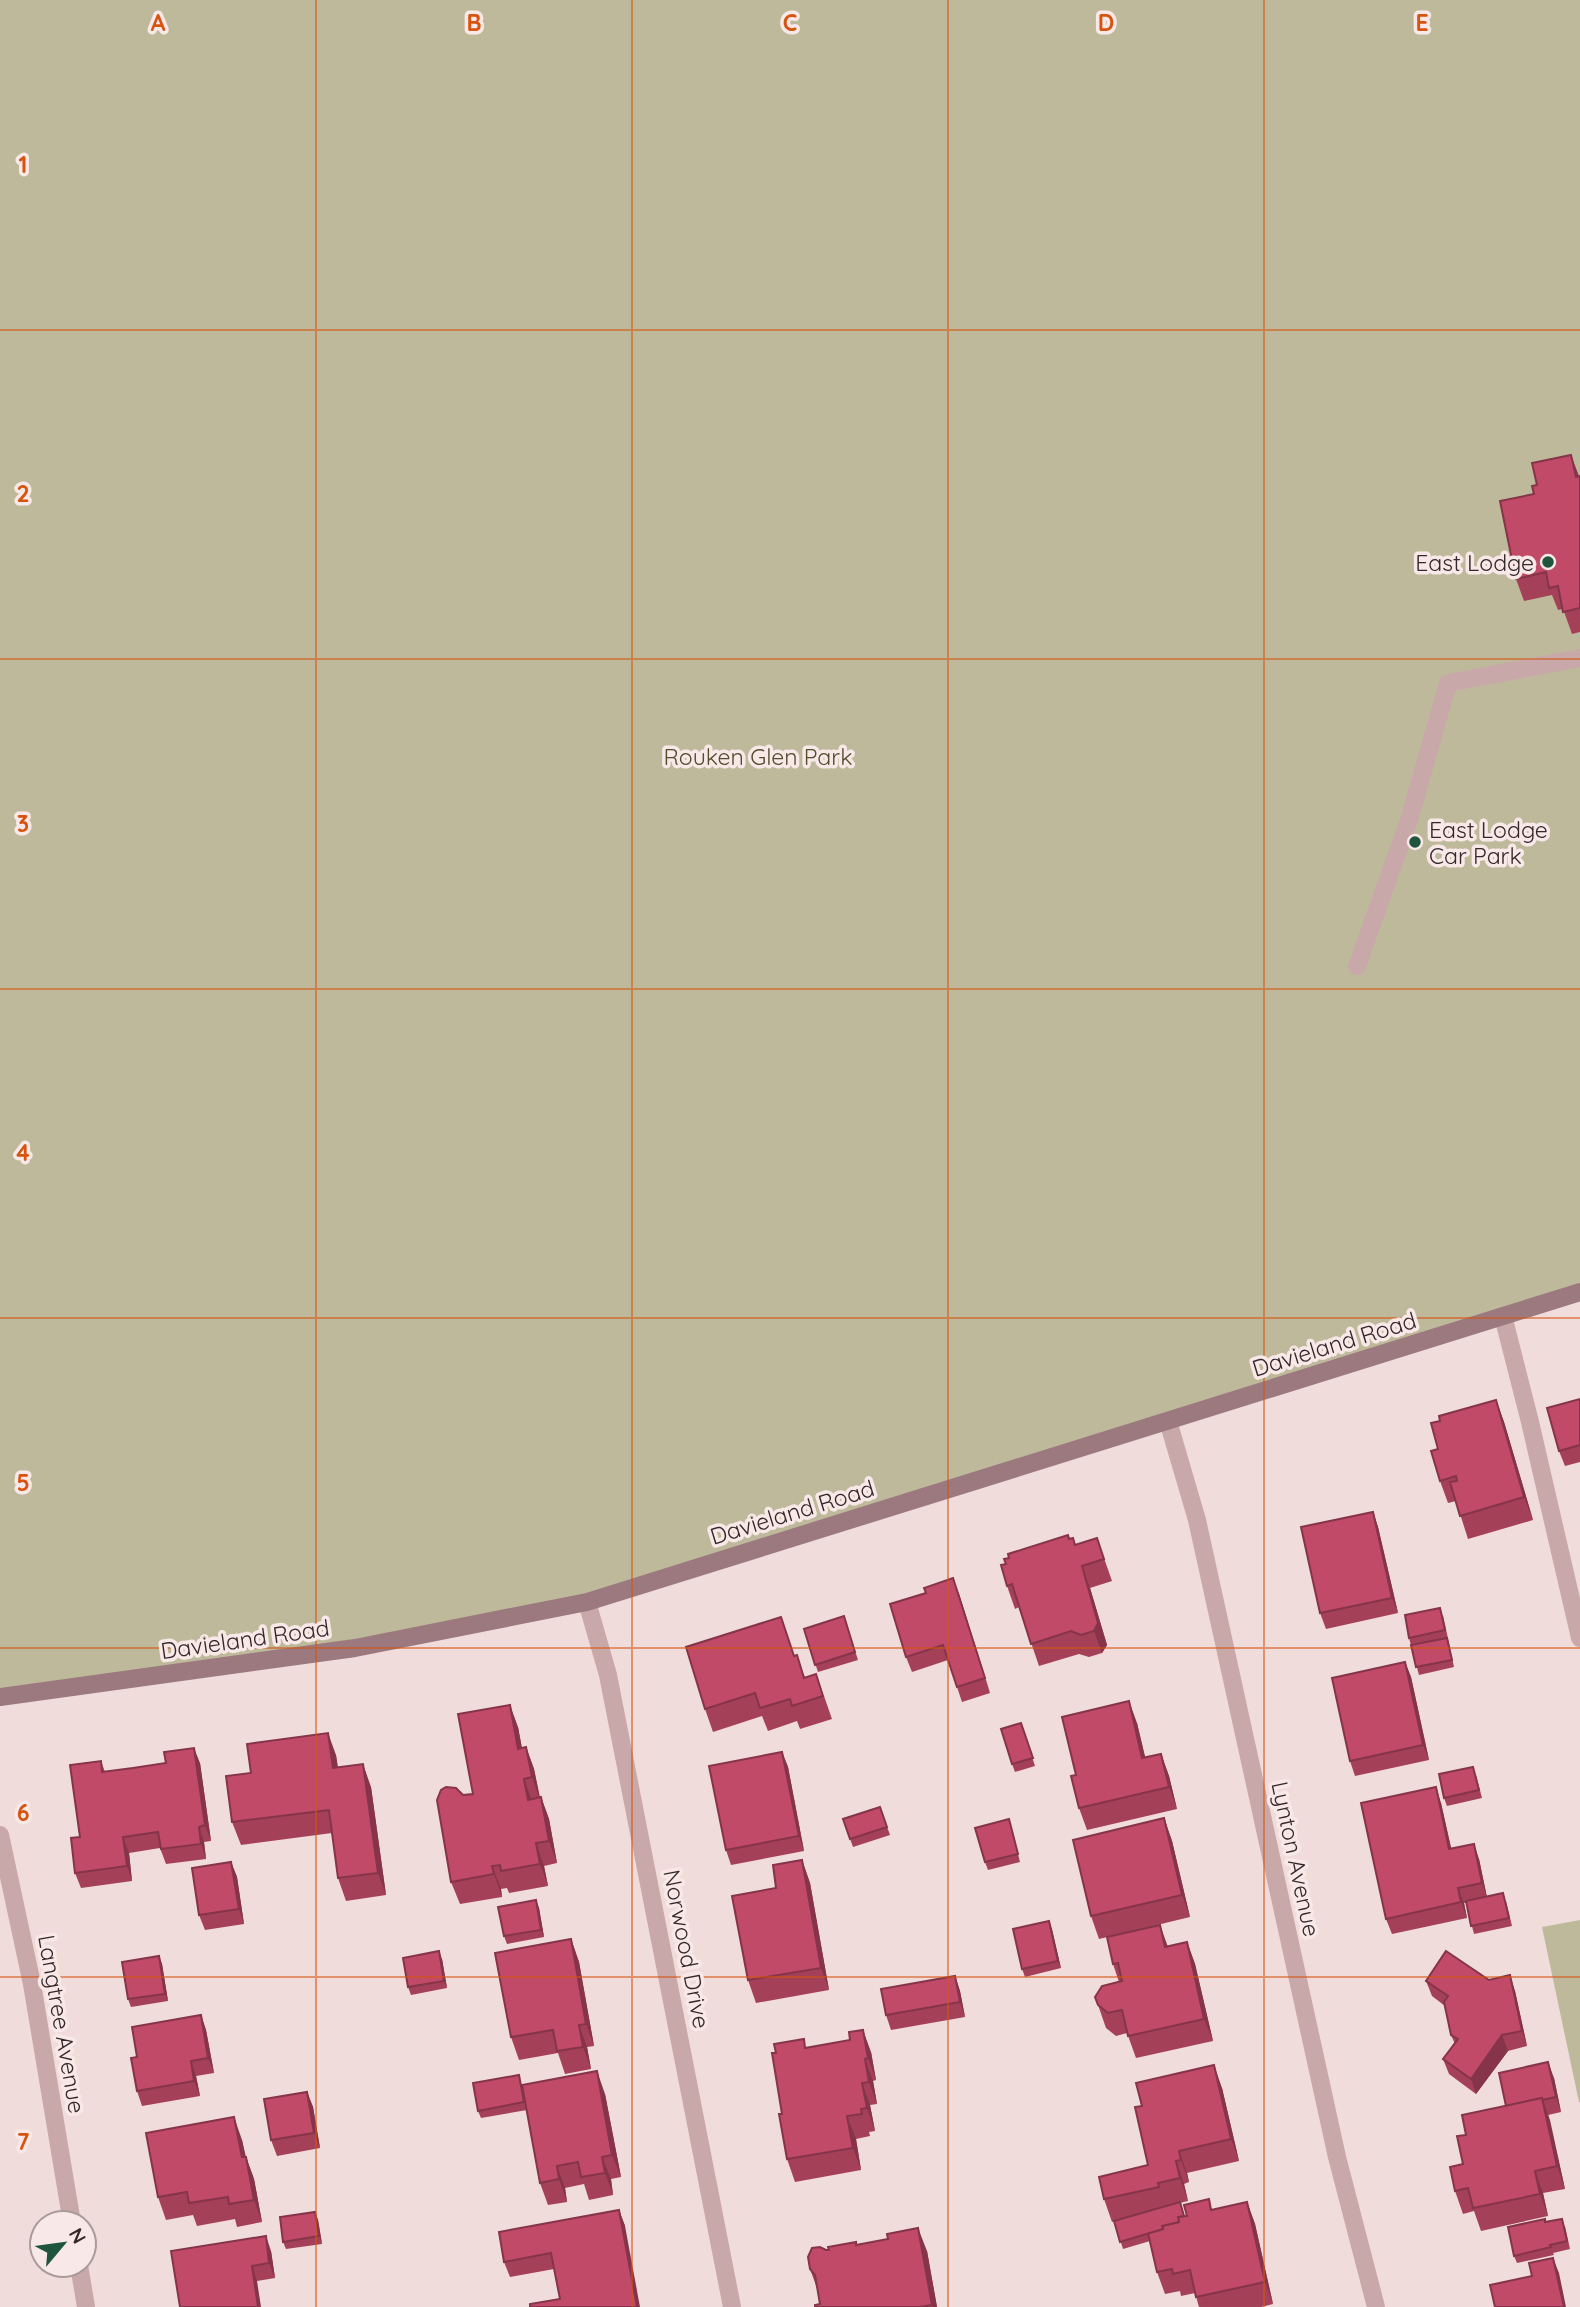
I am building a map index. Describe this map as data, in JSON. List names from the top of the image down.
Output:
{
  "streets": {
    "street": [
      "Davieland Road",
      "Lynton Avenue",
      "Norwood Drive",
      "Langtree Avenue"
    ]
  },
  "crossings": [
    ["Davieland Road", "Lynton Avenue"],
    ["Davieland Road", "Norwood Drive"]
  ],
  "parks": ["Rouken Glen Park"],
  "places": ["East Lodge", "East Lodge Car Park"],
  "north": "top right",
  "grid": {
    "columns": [
      "A",
      "B",
      "C",
      "D",
      "E"
    ],
    "rows": [
      "1",
      "2",
      "3",
      "4",
      "5",
      "6",
      "7"
    ]
  }
}
